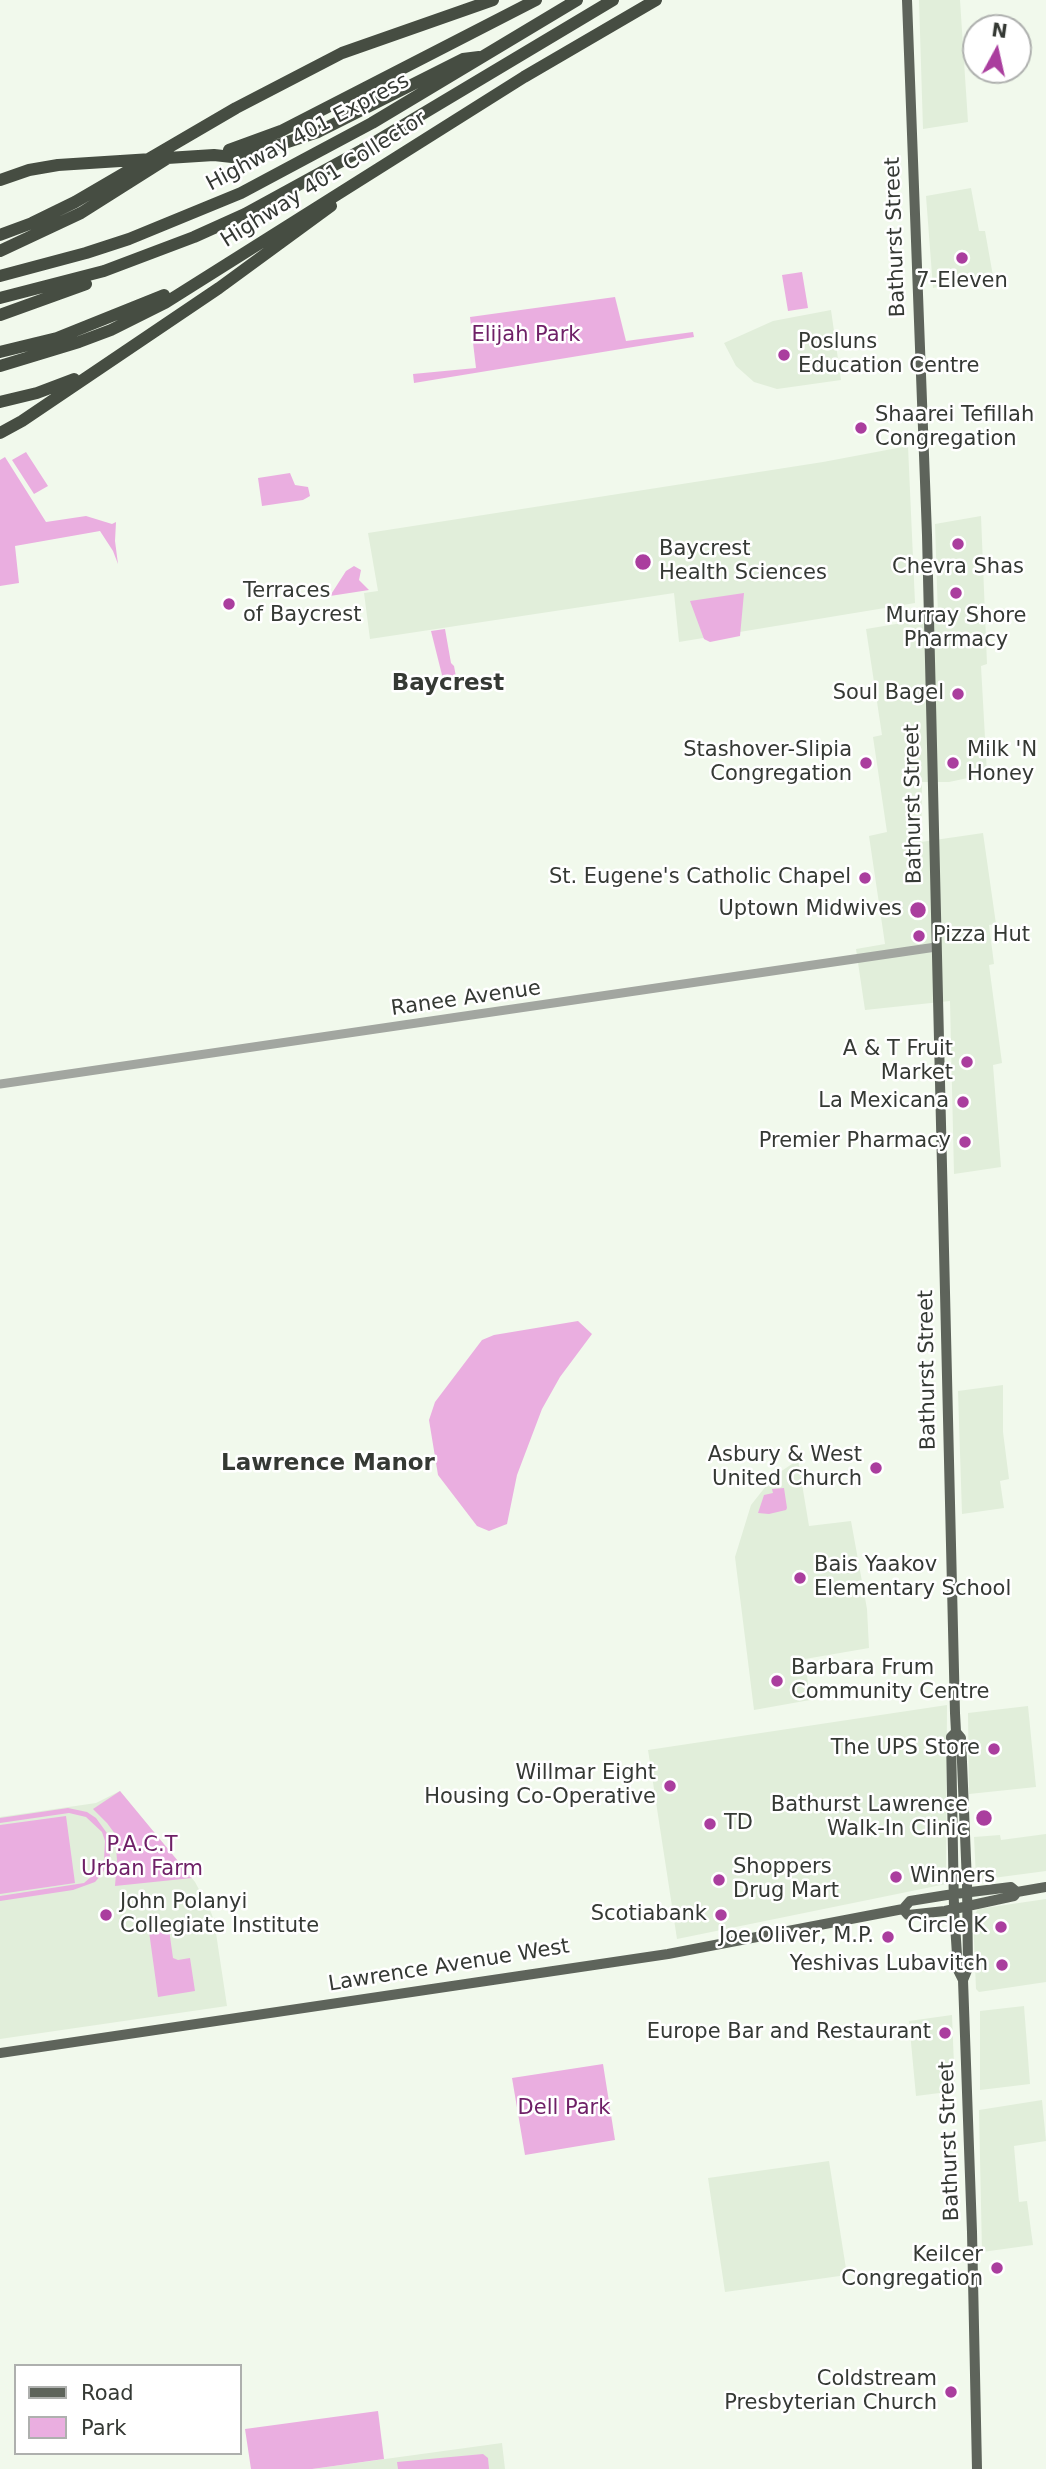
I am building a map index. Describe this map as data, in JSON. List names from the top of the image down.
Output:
{
  "streets": {
    "highway": ["Highway 401 Express", "Highway 401 Collector"],
    "main road": ["Bathurst Street", "Lawrence Avenue West"],
    "street": ["Ranee Avenue"]
  },
  "crossings": [
    ["Bathurst Street", "Ranee Avenue"],
    ["Bathurst Street", "Lawrence Avenue West"]
  ],
  "districts": ["Baycrest", "Lawrence Manor"],
  "parks": ["Elijah Park", "P.A.C.T Urban Farm", "Dell Park"],
  "places": [
    "7-Eleven",
    "Posluns Education Centre",
    "Shaarei Tefillah Congregation",
    "Chevra Shas",
    "Baycrest Health Sciences",
    "Murray Shore Pharmacy",
    "Terraces of Baycrest",
    "Soul Bagel",
    "Stashover-Slipia Congregation",
    "Milk 'N Honey",
    "St. Eugene's Catholic Chapel",
    "Uptown Midwives",
    "Pizza Hut",
    "A & T Fruit Market",
    "La Mexicana",
    "Premier Pharmacy",
    "Asbury & West United Church",
    "Bais Yaakov Elementary School",
    "Barbara Frum Community Centre",
    "The UPS Store",
    "Willmar Eight Housing Co-Operative",
    "Bathurst Lawrence Walk-In Clinic",
    "TD",
    "Winners",
    "Shoppers Drug Mart",
    "John Polanyi Collegiate Institute",
    "Scotiabank",
    "Circle K",
    "Joe Oliver, M.P.",
    "Yeshivas Lubavitch",
    "Europe Bar and Restaurant",
    "Keilcer Congregation",
    "Coldstream Presbyterian Church"
  ],
  "legend": ["Road", "Park"],
  "north": "top"
}
